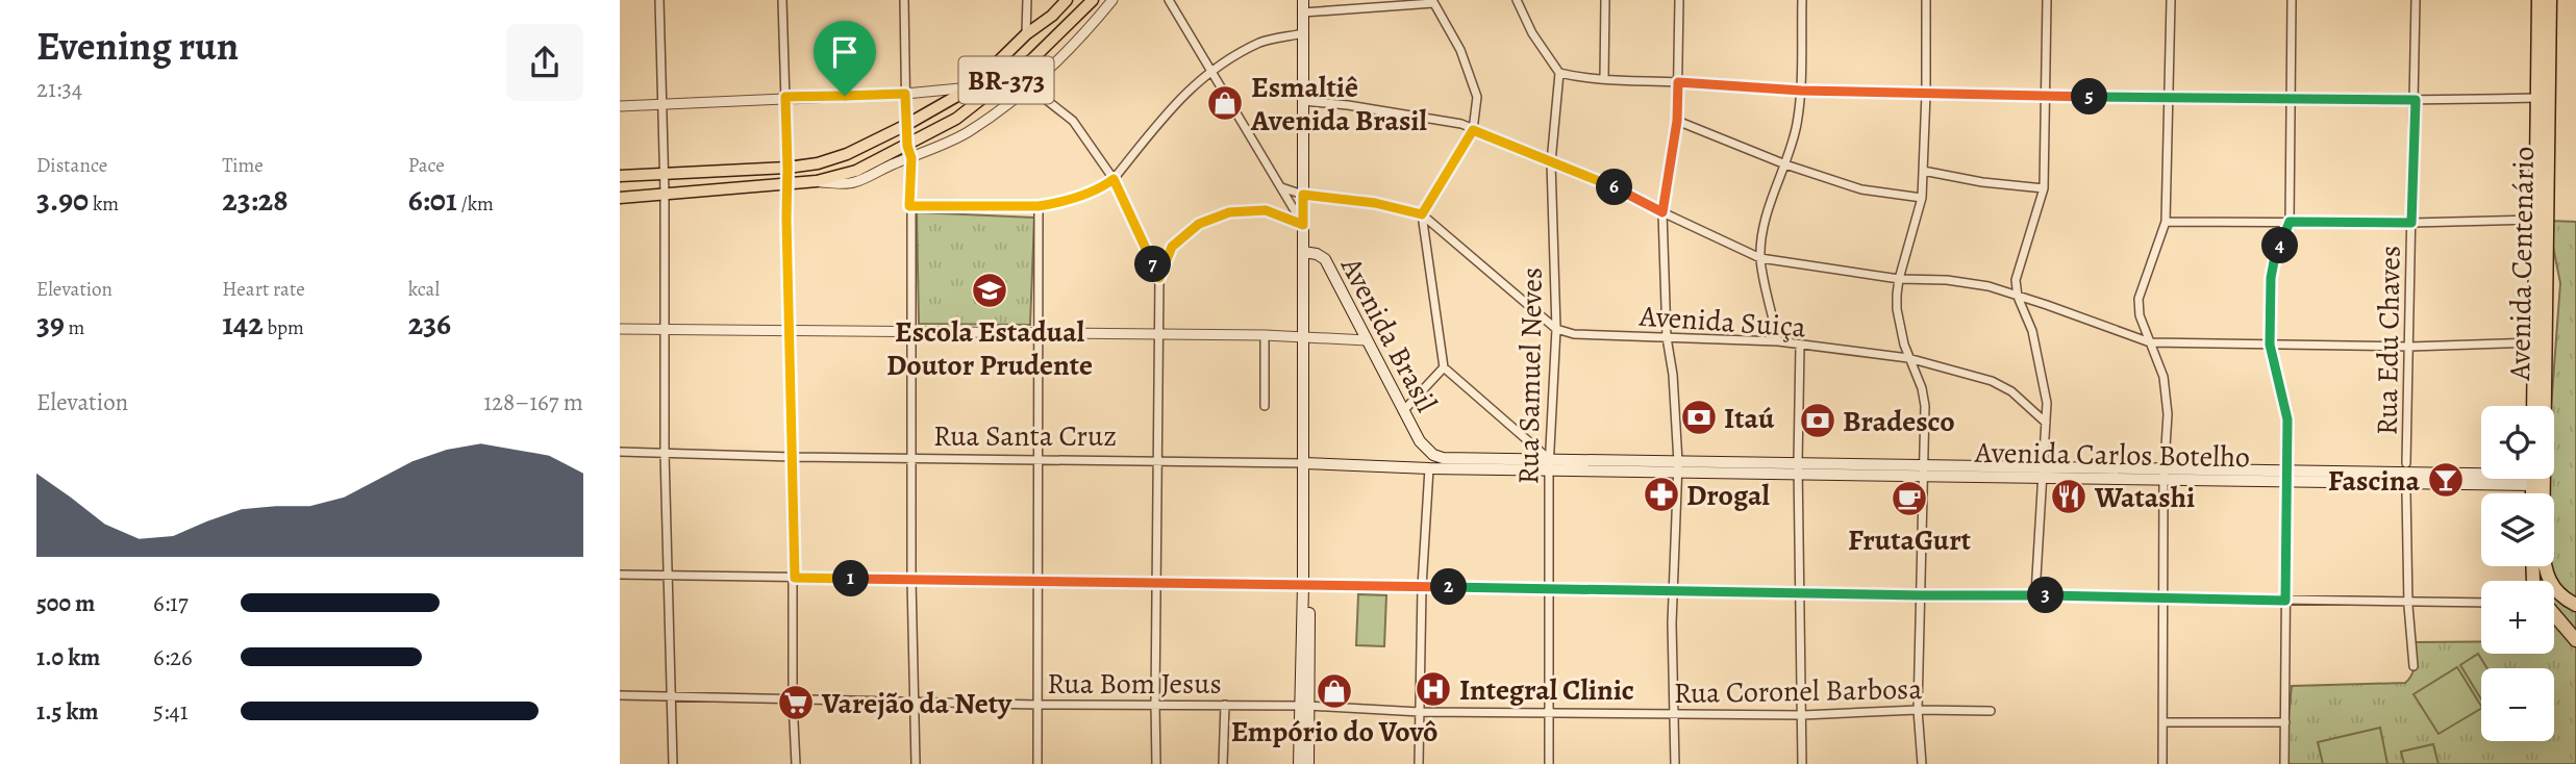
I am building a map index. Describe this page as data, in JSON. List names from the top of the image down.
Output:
{
  "streets": {
    "highway": ["Avenida Centenário"],
    "main road": [
      "BR-373",
      "Avenida Brasil",
      "Rua Santa Cruz",
      "Avenida Carlos Botelho"
    ],
    "street": [
      "Avenida Suiça",
      "Rua Edu Chaves",
      "Rua Samuel Neves",
      "Rua Bom Jesus",
      "Rua Coronel Barbosa"
    ]
  },
  "crossings": [
    ["Avenida Suiça", "Rua Samuel Neves"],
    ["Avenida Brasil", "Rua Santa Cruz"],
    ["Avenida Brasil", "Avenida Carlos Botelho"],
    ["Rua Samuel Neves", "Avenida Carlos Botelho"],
    ["Rua Samuel Neves", "Rua Coronel Barbosa"],
    ["Rua Santa Cruz", "Avenida Carlos Botelho"],
    ["Rua Bom Jesus", "Rua Coronel Barbosa"]
  ],
  "places": {
    "shop": ["Esmaltiê Avenida Brasil", "Empório do Vovô"],
    "school or university": ["Escola Estadual Doutor Prudente"],
    "bank": ["Itaú", "Bradesco"],
    "bar": ["Fascina"],
    "pharmacy": ["Drogal"],
    "restaurant": ["Watashi"],
    "cafe": ["FrutaGurt"],
    "hospital": ["Integral Clinic"],
    "supermarket": ["Varejão da Nety"]
  },
  "page": {
    "heading": ["Evening run", "21:34"],
    "pins": [
      "5",
      "6",
      "4",
      "7",
      "1",
      "2",
      "3"
    ],
    "stats": [
      ["Distance", "3.90 km"],
      ["Time", "23:28"],
      ["Pace", "6:01 /km"],
      ["Elevation", "39 m"],
      ["Heart rate", "142 bpm"],
      ["kcal", "236"]
    ],
    "chart": ["Elevation", "128–167 m"],
    "map_buttons": ["+", "−"],
    "list": [
      {
        "name": "500 m",
        "note": "6:17"
      },
      {
        "name": "1.0 km",
        "note": "6:26"
      },
      {
        "name": "1.5 km",
        "note": "5:41"
      }
    ]
  }
}
